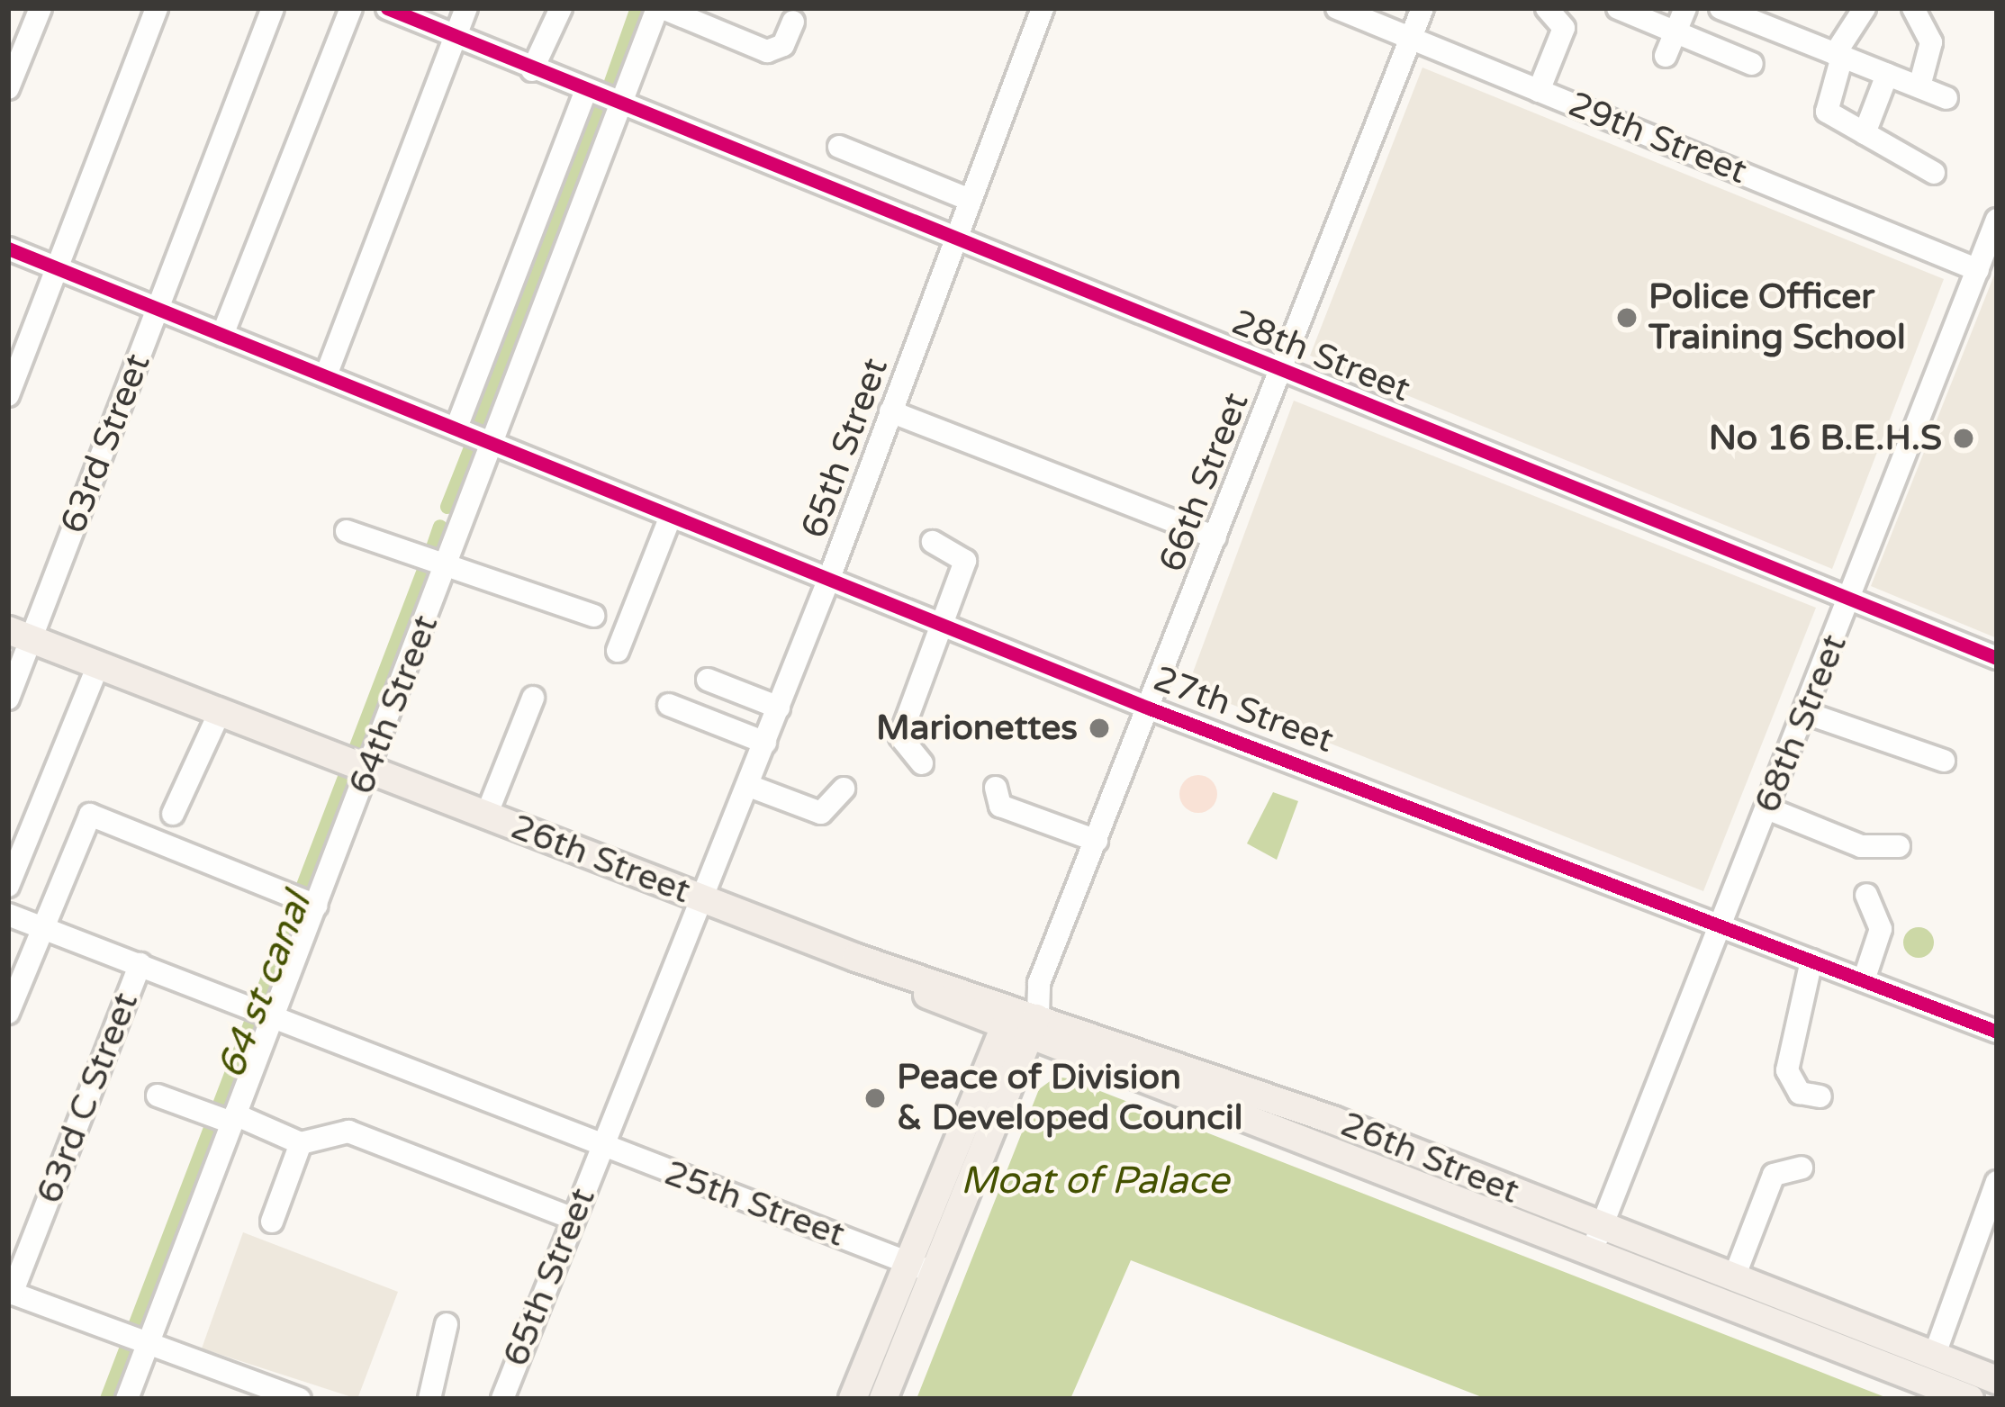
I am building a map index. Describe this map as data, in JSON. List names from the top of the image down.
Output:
{
  "streets": {
    "main road": ["66th Street", "26th Street"],
    "street": [
      "29th Street",
      "28th Street",
      "63rd Street",
      "65th Street",
      "64th Street",
      "27th Street",
      "68th Street",
      "63rd C Street",
      "25th Street"
    ]
  },
  "crossings": [
    ["29th Street", "66th Street"],
    ["29th Street", "68th Street"],
    ["28th Street", "65th Street"],
    ["28th Street", "66th Street"],
    ["28th Street", "64th Street"],
    ["28th Street", "68th Street"],
    ["63rd Street", "27th Street"],
    ["63rd Street", "26th Street"],
    ["65th Street", "27th Street"],
    ["65th Street", "26th Street"],
    ["65th Street", "25th Street"],
    ["66th Street", "27th Street"],
    ["66th Street", "26th Street"],
    ["66th Street", "25th Street"],
    ["64th Street", "27th Street"],
    ["64th Street", "26th Street"],
    ["64th Street", "25th Street"],
    ["27th Street", "68th Street"],
    ["68th Street", "26th Street"]
  ],
  "water": ["64 st canal", "Moat of Palace"],
  "places": [
    "Police Officer Training School",
    "No 16 B.E.H.S",
    "Marionettes",
    "Peace of Division & Developed Council"
  ]
}
